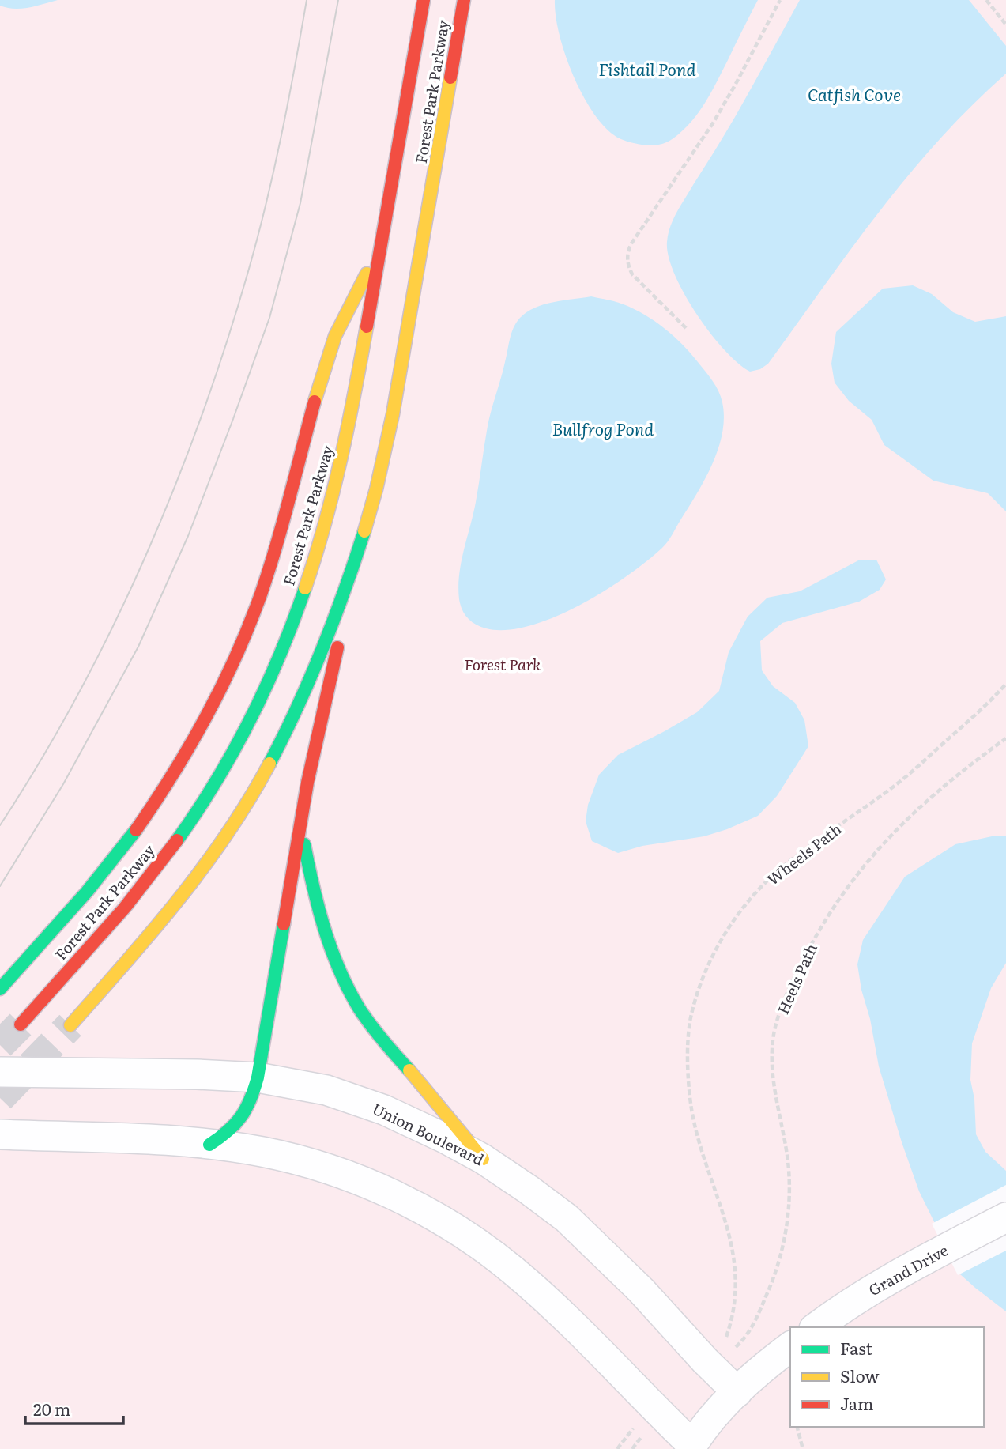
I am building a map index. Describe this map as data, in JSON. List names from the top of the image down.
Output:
{
  "streets": {
    "main road": ["Forest Park Parkway"],
    "street": ["Union Boulevard", "Grand Drive"],
    "path": ["Wheels Path", "Heels Path"]
  },
  "water": ["Fishtail Pond", "Catfish Cove", "Bullfrog Pond"],
  "parks": ["Forest Park"],
  "legend": ["Fast", "Slow", "Jam"],
  "scale_bar": "20 m"
}
